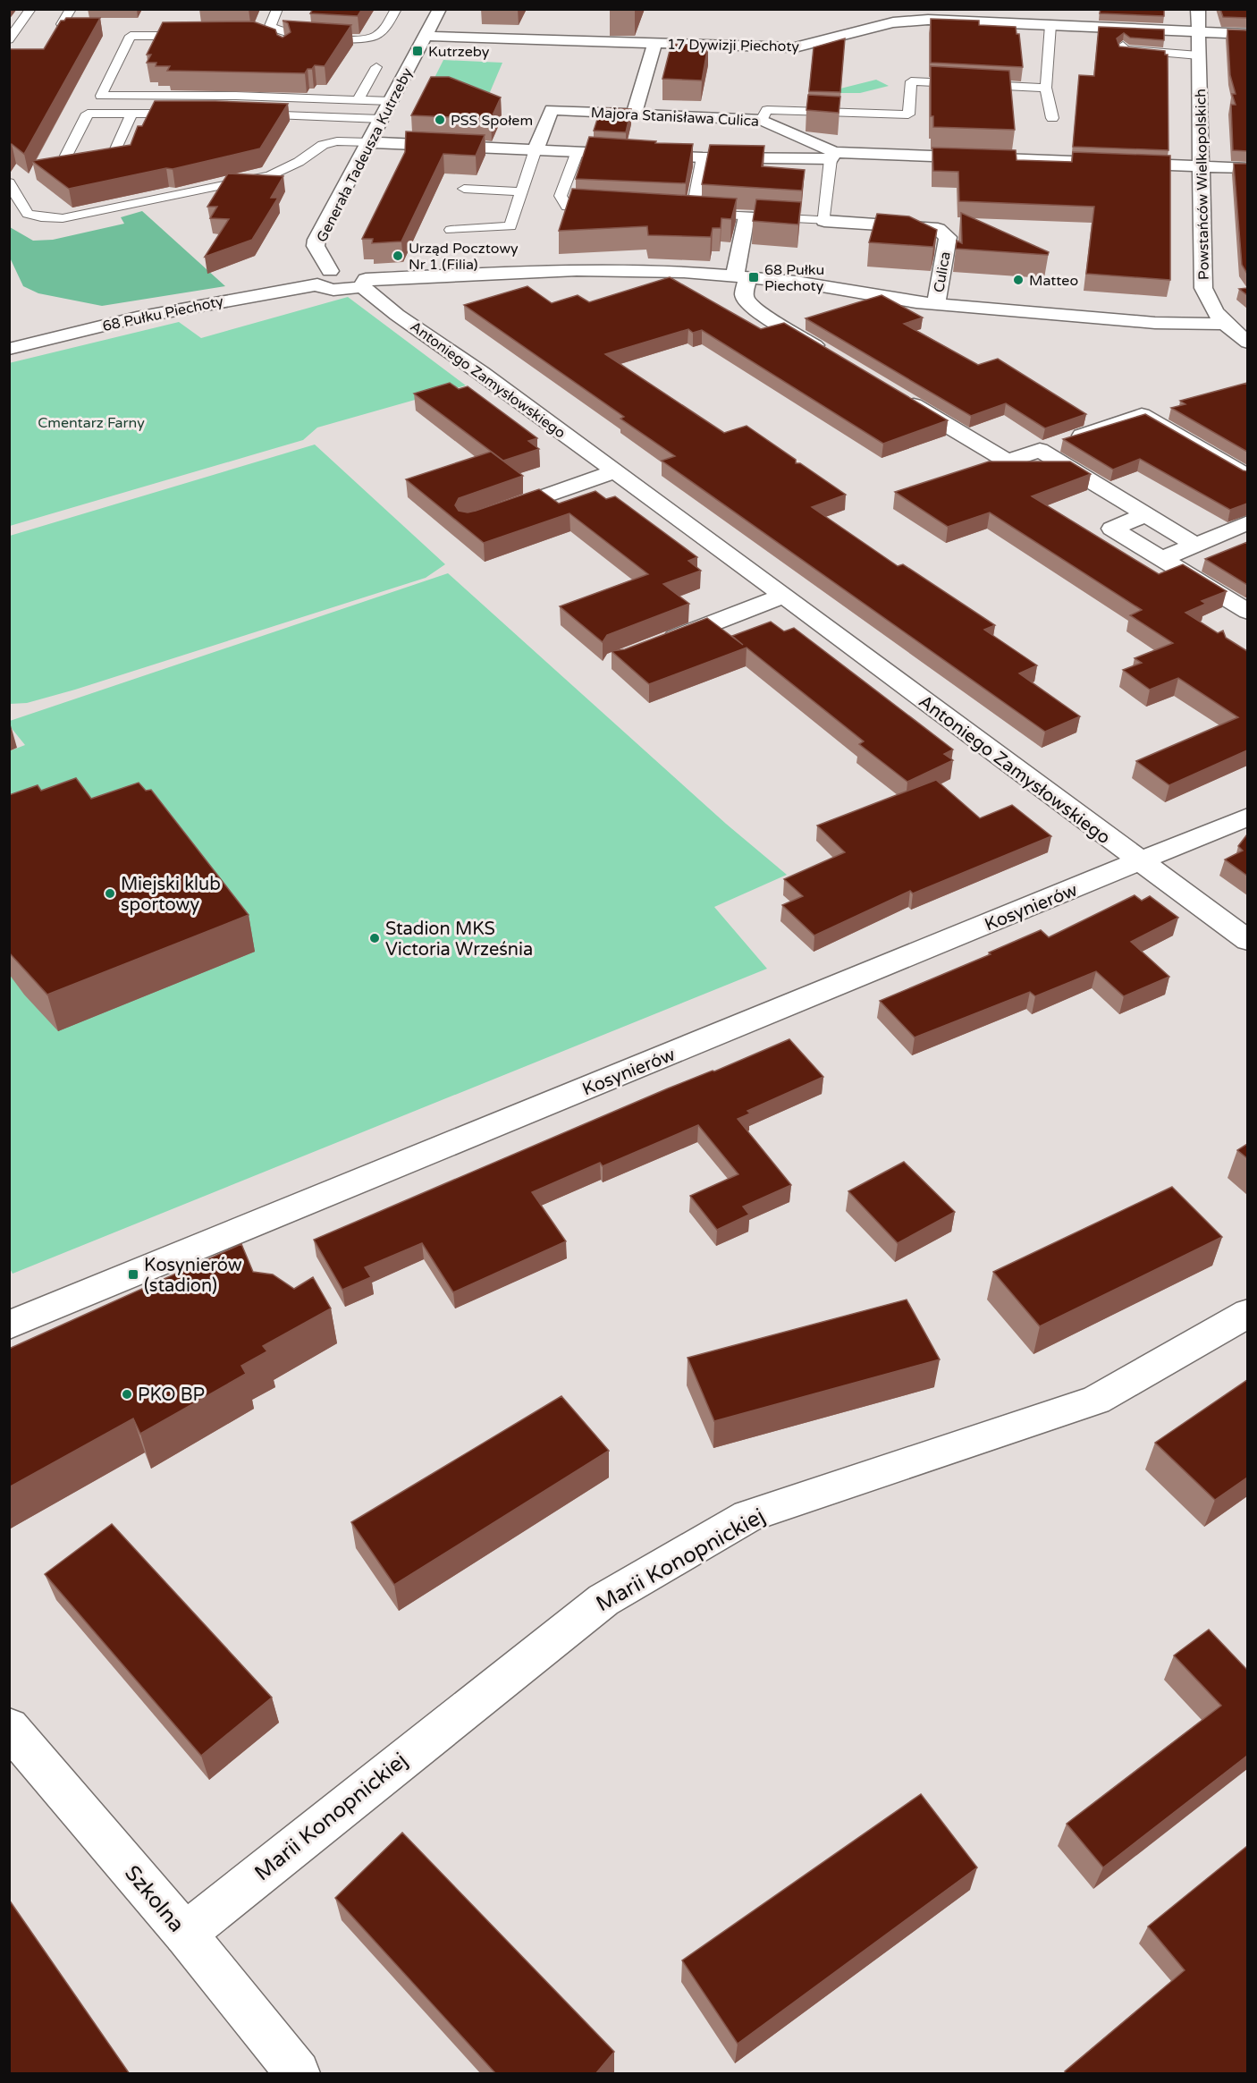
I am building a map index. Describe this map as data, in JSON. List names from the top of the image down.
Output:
{
  "streets": {
    "street": [
      "17 Dywizji Piechoty",
      "Majora Stanisława Culica",
      "Generała Tadeusza Kutrzeby",
      "Powstańców Wielkopolskich",
      "Culica",
      "68 Pułku Piechoty",
      "Antoniego Zamysłowskiego",
      "Kosynierów",
      "Marii Konopnickiej",
      "Szkolna"
    ]
  },
  "crossings": [
    ["17 Dywizji Piechoty", "Generała Tadeusza Kutrzeby"],
    ["17 Dywizji Piechoty", "Powstańców Wielkopolskich"],
    ["Majora Stanisława Culica", "Generała Tadeusza Kutrzeby"],
    ["Majora Stanisława Culica", "Powstańców Wielkopolskich"],
    ["Generała Tadeusza Kutrzeby", "68 Pułku Piechoty"],
    ["Powstańców Wielkopolskich", "68 Pułku Piechoty"],
    ["Culica", "68 Pułku Piechoty"],
    ["68 Pułku Piechoty", "Antoniego Zamysłowskiego"],
    ["Antoniego Zamysłowskiego", "Kosynierów"],
    ["Marii Konopnickiej", "Szkolna"]
  ],
  "parks": ["Cmentarz Farny"],
  "places": {
    "transit": ["Kutrzeby", "68 Pułku Piechoty", "Kosynierów (stadion)"],
    "other": [
      "PSS Społem",
      "Urząd Pocztowy Nr 1 (Filia)",
      "Matteo",
      "Miejski klub sportowy",
      "Stadion MKS Victoria Września",
      "PKO BP"
    ]
  }
}
